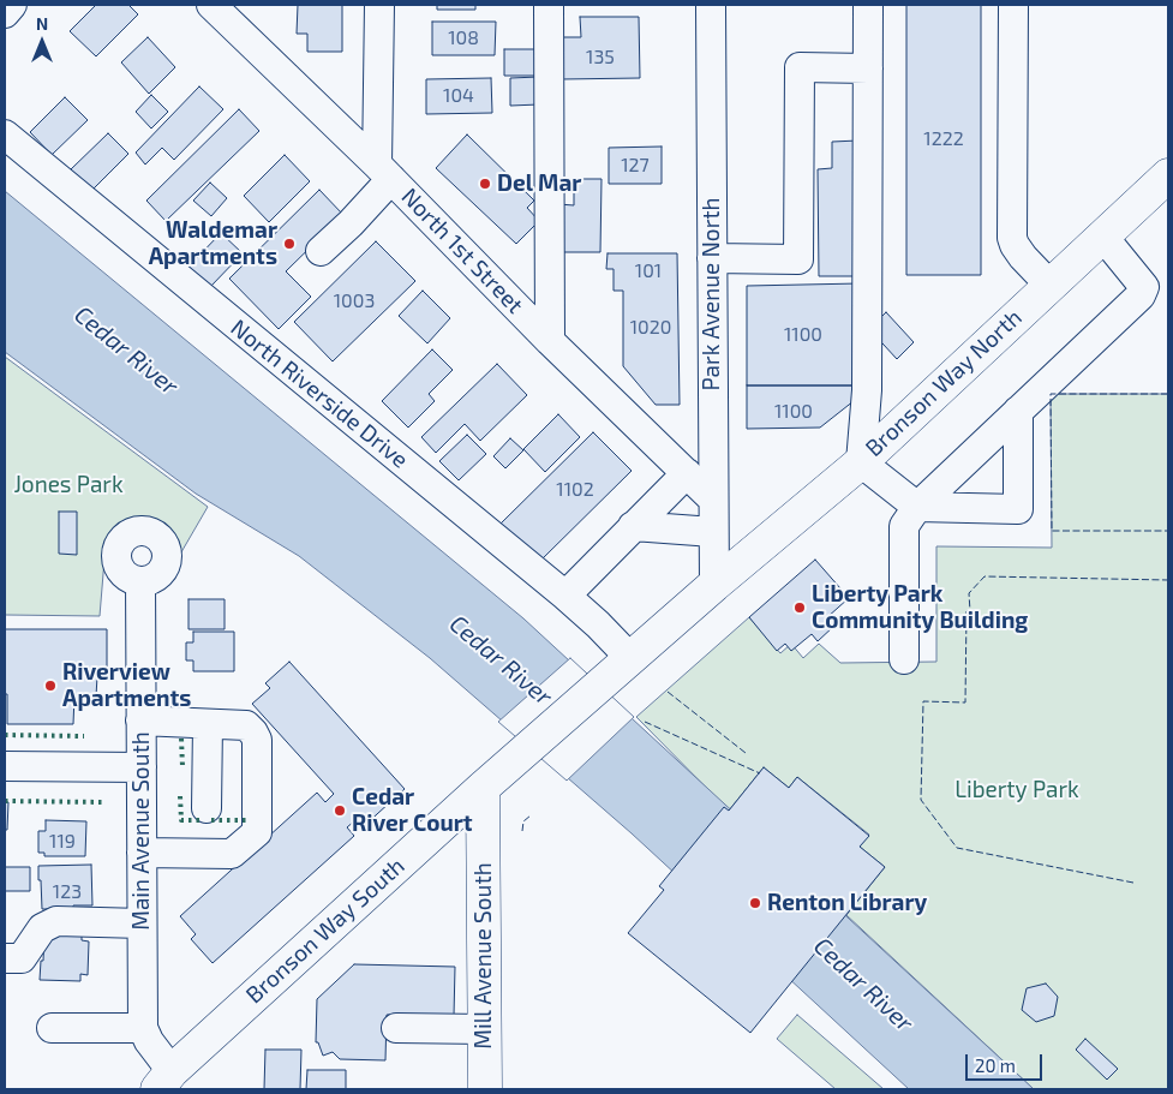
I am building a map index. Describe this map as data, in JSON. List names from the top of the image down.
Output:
{
  "streets": {
    "main road": ["Bronson Way North", "Bronson Way South", "Mill Avenue South"],
    "street": [
      "North 1st Street",
      "Park Avenue North",
      "North Riverside Drive",
      "Main Avenue South"
    ]
  },
  "crossings": [
    ["North 1st Street", "Park Avenue North"],
    ["Park Avenue North", "Bronson Way North"],
    ["Park Avenue North", "Bronson Way South"],
    ["Bronson Way North", "Bronson Way South"],
    ["North Riverside Drive", "Bronson Way South"],
    ["Bronson Way South", "Mill Avenue South"]
  ],
  "water": ["Cedar River"],
  "parks": ["Jones Park", "Liberty Park"],
  "places": [
    "Del Mar",
    "Waldemar Apartments",
    "Liberty Park Community Building",
    "Riverview Apartments",
    "Cedar River Court",
    "Renton Library"
  ],
  "house_numbers": [
    "108",
    "135",
    "104",
    "1222",
    "127",
    "101",
    "1003",
    "1020",
    "1100",
    "1100",
    "1102",
    "119",
    "123"
  ],
  "scale_bar": "20 m",
  "north": "top"
}
